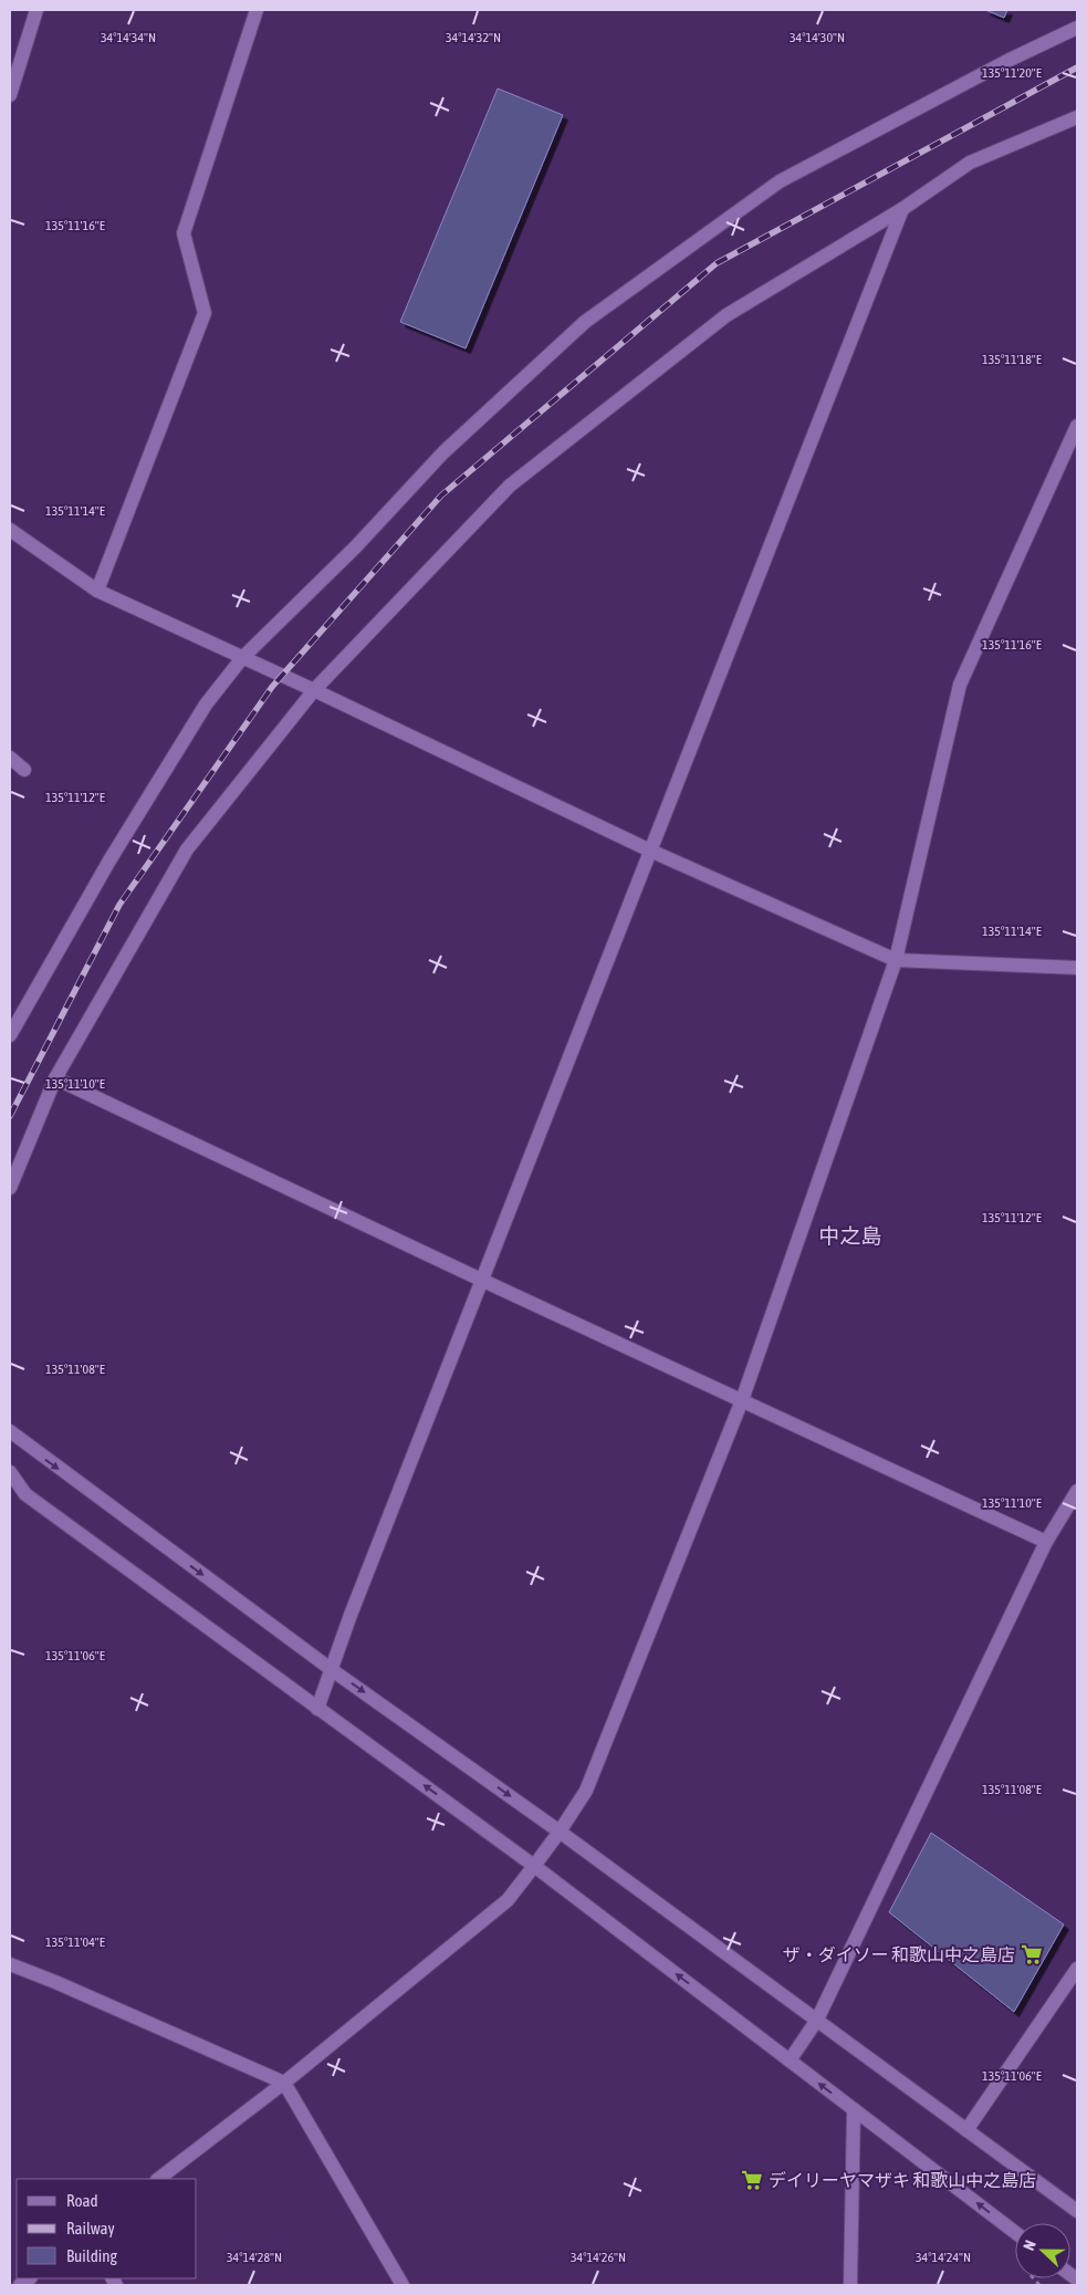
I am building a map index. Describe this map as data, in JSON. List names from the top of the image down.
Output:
{
  "districts": ["中之島"],
  "places": {
    "supermarket": ["ザ・ダイソー 和歌山中之島店", "デイリーヤマザキ 和歌山中之島店"]
  },
  "legend": ["Road", "Railway", "Building"],
  "north": "left",
  "coordinates": [
    "34°14'32\"N",
    "34°14'34\"N",
    "34°14'30\"N",
    "135°11'20\"E",
    "135°11'16\"E",
    "135°11'18\"E",
    "135°11'14\"E",
    "135°11'12\"E",
    "135°11'10\"E",
    "135°11'08\"E",
    "135°11'06\"E",
    "135°11'04\"E",
    "34°14'28\"N",
    "34°14'26\"N",
    "34°14'24\"N"
  ]
}
